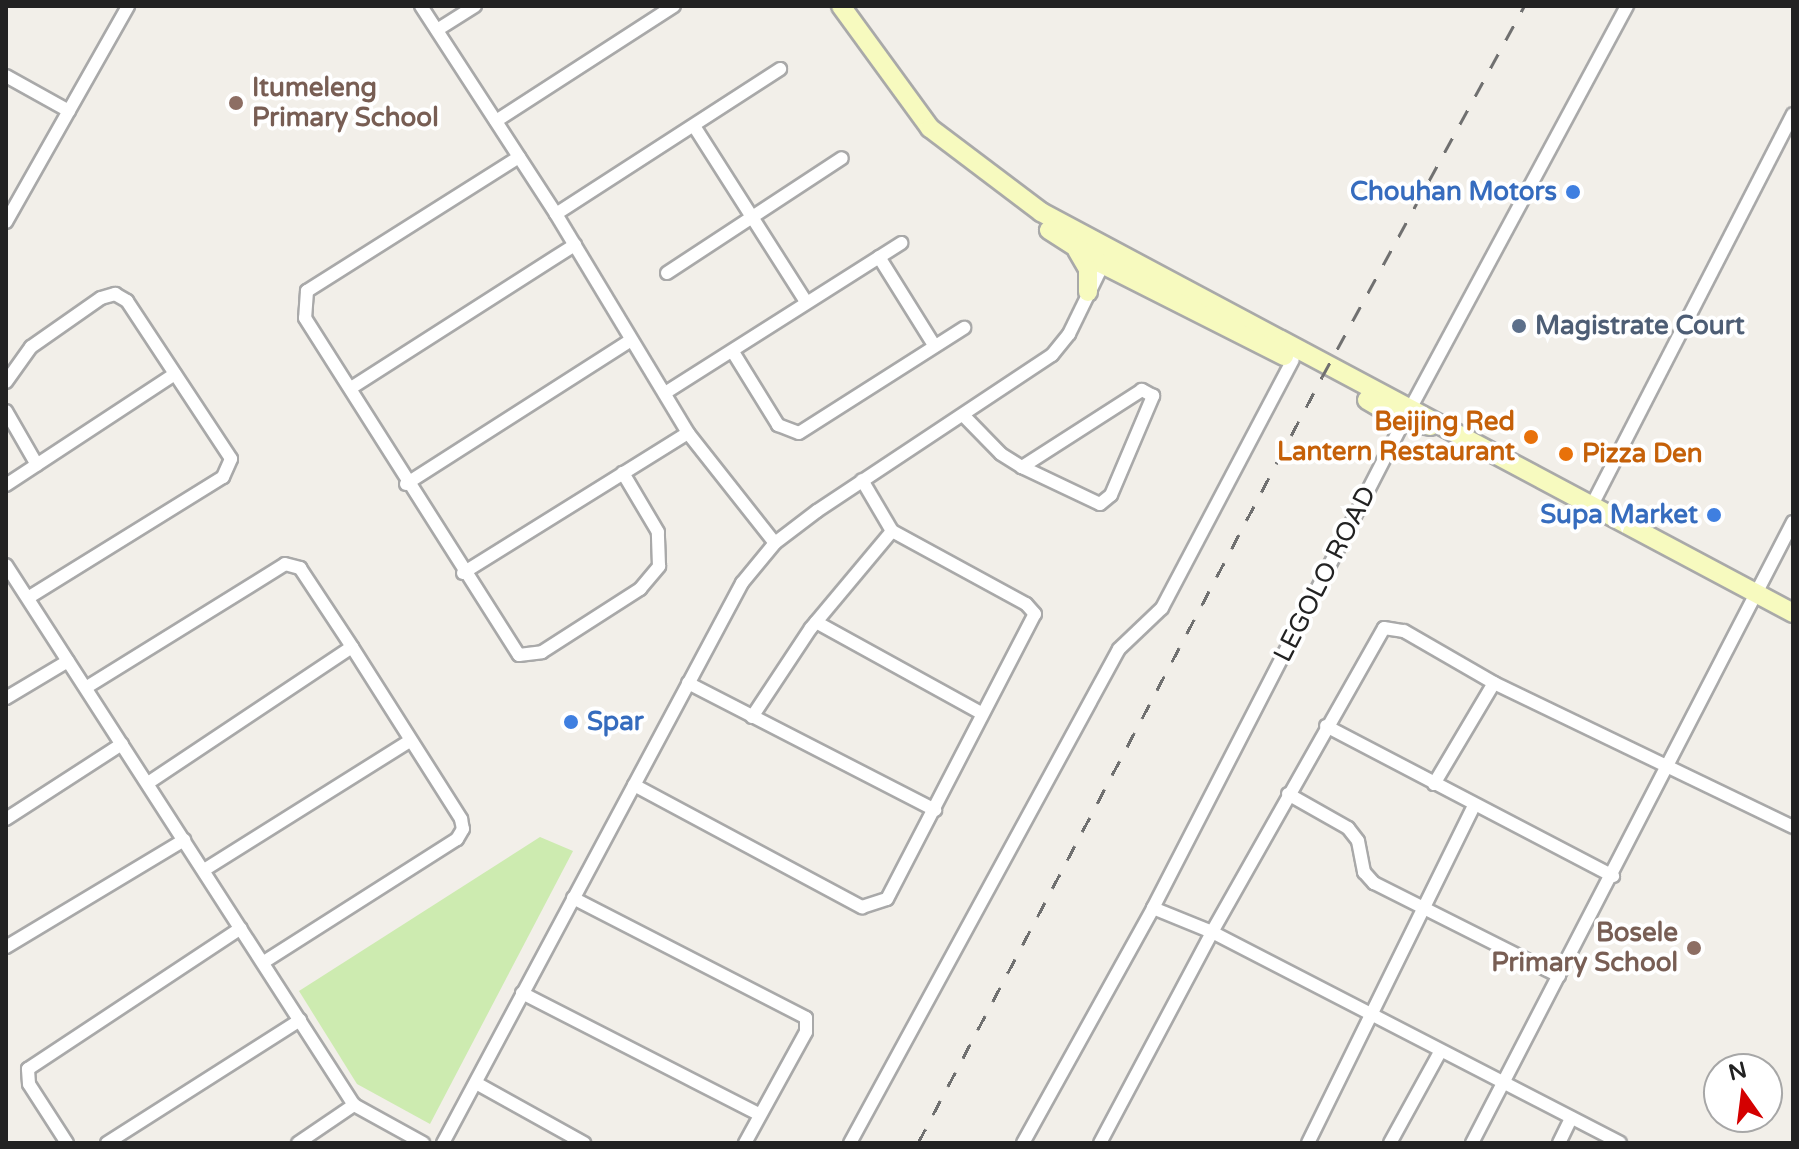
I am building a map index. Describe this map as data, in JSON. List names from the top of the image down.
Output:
{
  "streets": {
    "street": ["LEGOLO ROAD"]
  },
  "places": [
    "Itumeleng Primary School",
    "Chouhan Motors",
    "Magistrate Court",
    "Beijing Red Lantern Restaurant",
    "Pizza Den",
    "Supa Market",
    "Spar",
    "Bosele Primary School"
  ],
  "north": "top"
}
